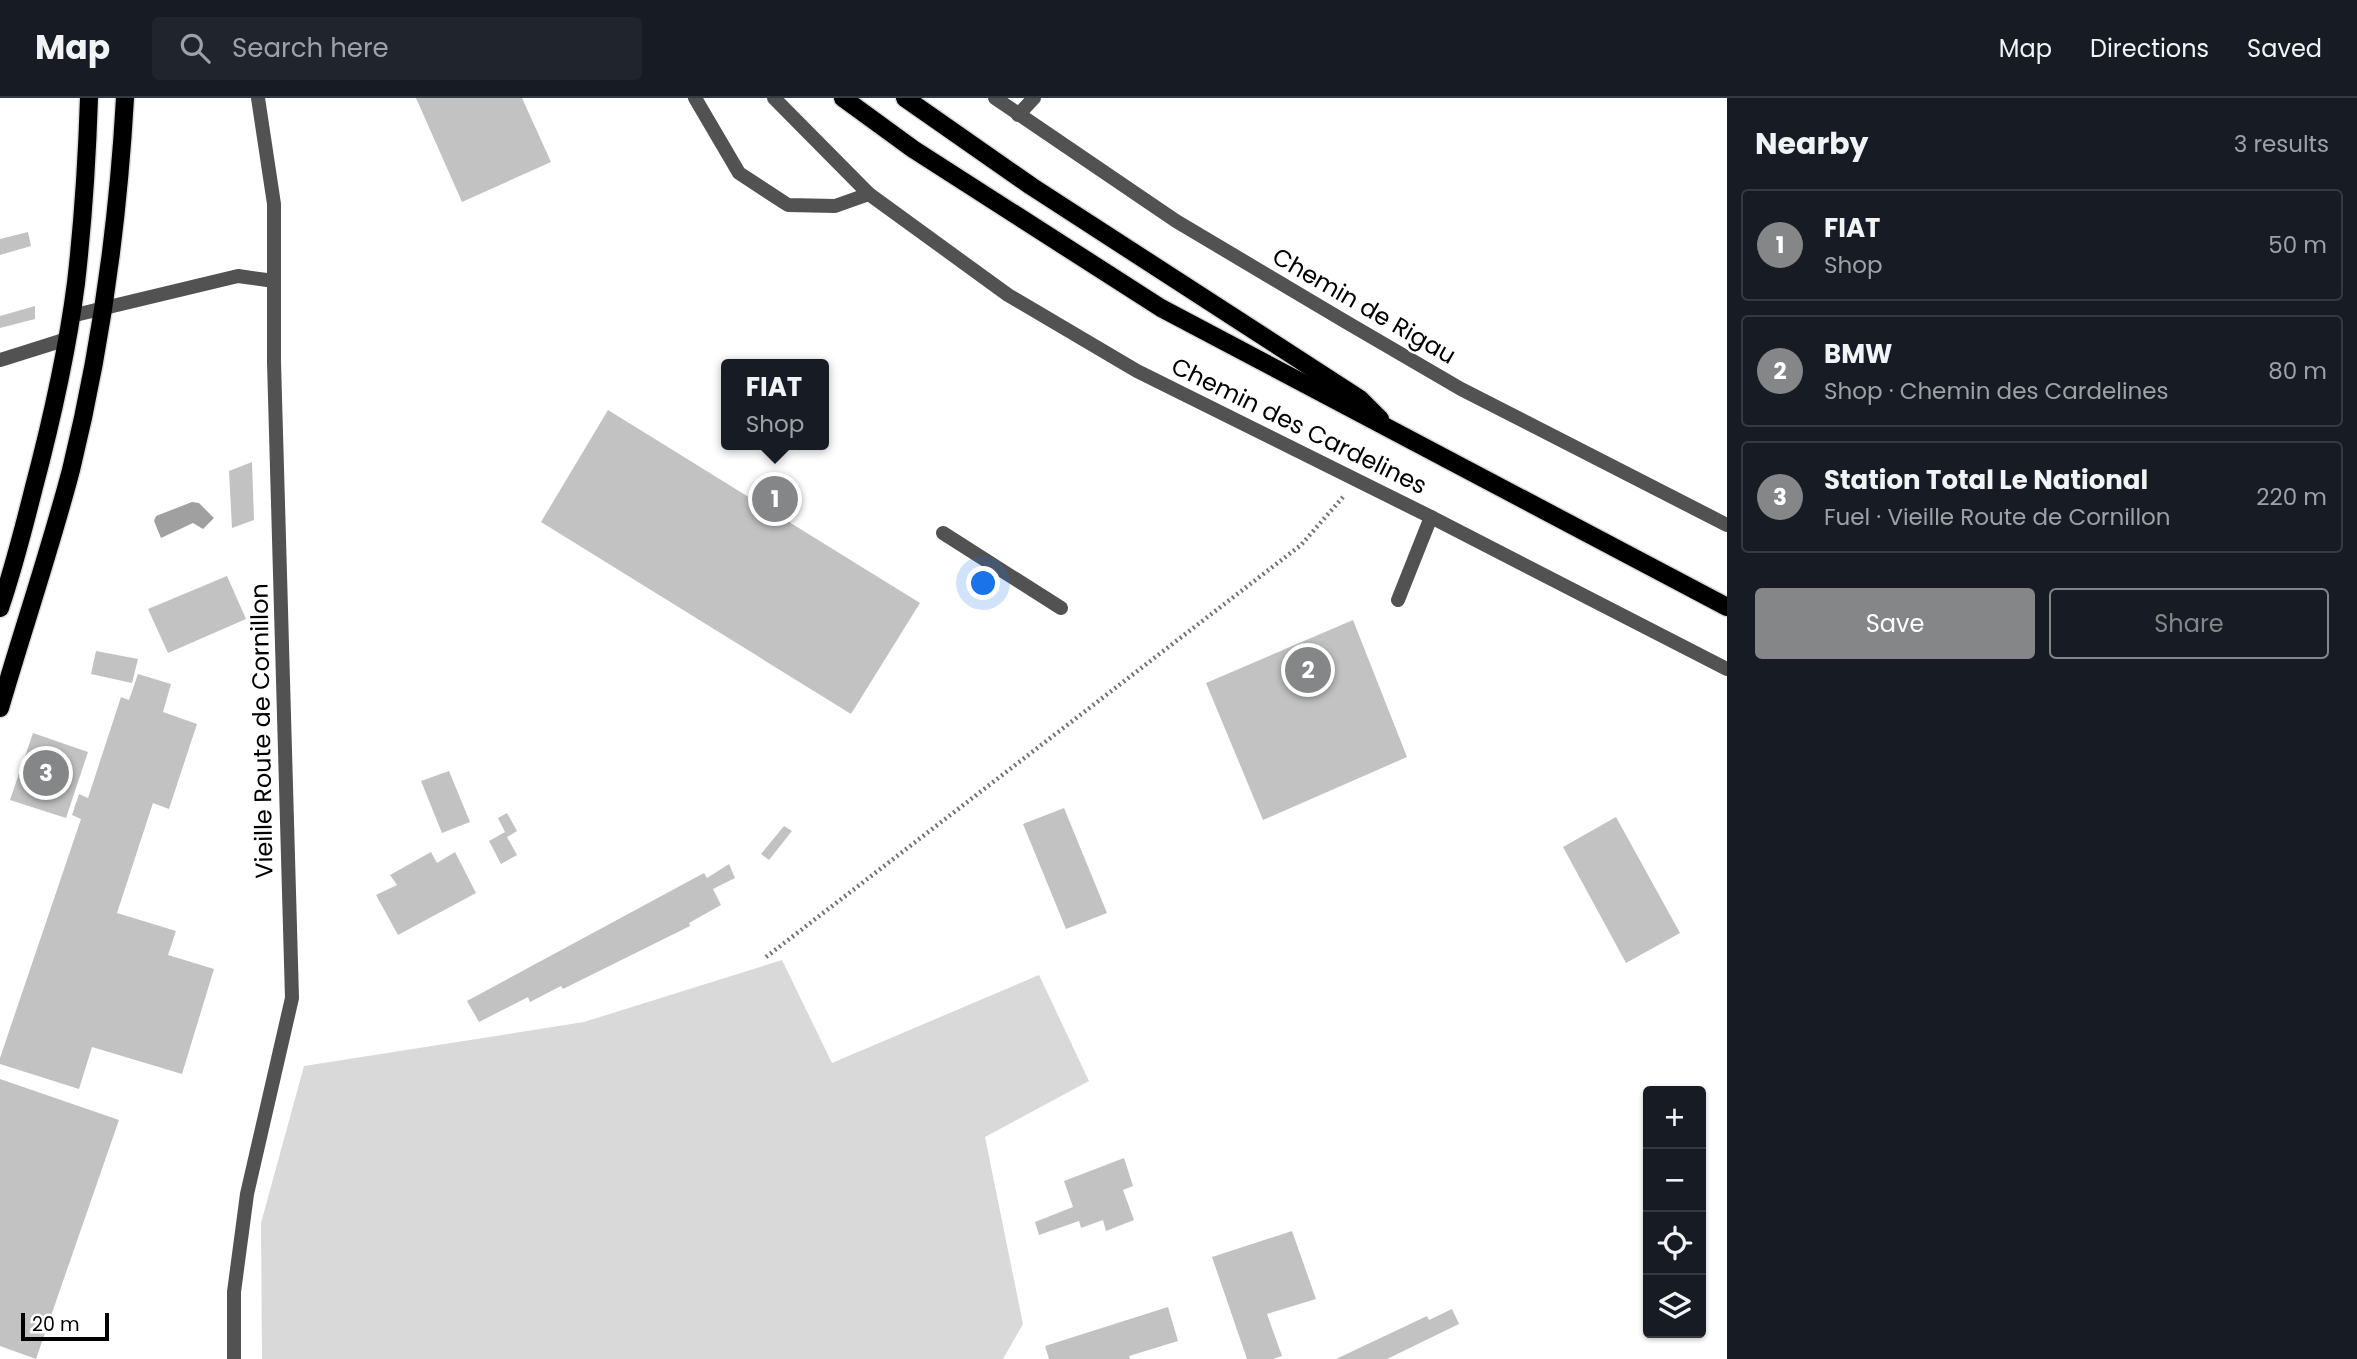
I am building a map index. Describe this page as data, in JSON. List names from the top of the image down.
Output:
{
  "streets": {
    "street": ["Chemin de Rigau", "Chemin des Cardelines", "Vieille Route de Cornillon"]
  },
  "scale_bar": "20 m",
  "page": {
    "header": "Map",
    "search": "Search here",
    "nav": ["Map", "Directions", "Saved"],
    "heading": ["Nearby", "3 results"],
    "list": [
      {
        "mark": "1",
        "name": "FIAT",
        "note": "Shop",
        "value": "50 m"
      },
      {
        "mark": "2",
        "name": "BMW",
        "note": "Shop · Chemin des Cardelines",
        "value": "80 m"
      },
      {
        "mark": "3",
        "name": "Station Total Le National",
        "note": "Fuel · Vieille Route de Cornillon",
        "value": "220 m"
      }
    ],
    "popup": ["FIAT", "Shop"],
    "pins": ["1", "2", "3"],
    "buttons": ["Save", "Share"],
    "map_buttons": ["+", "−"],
    "scale": "20 m"
  }
}
